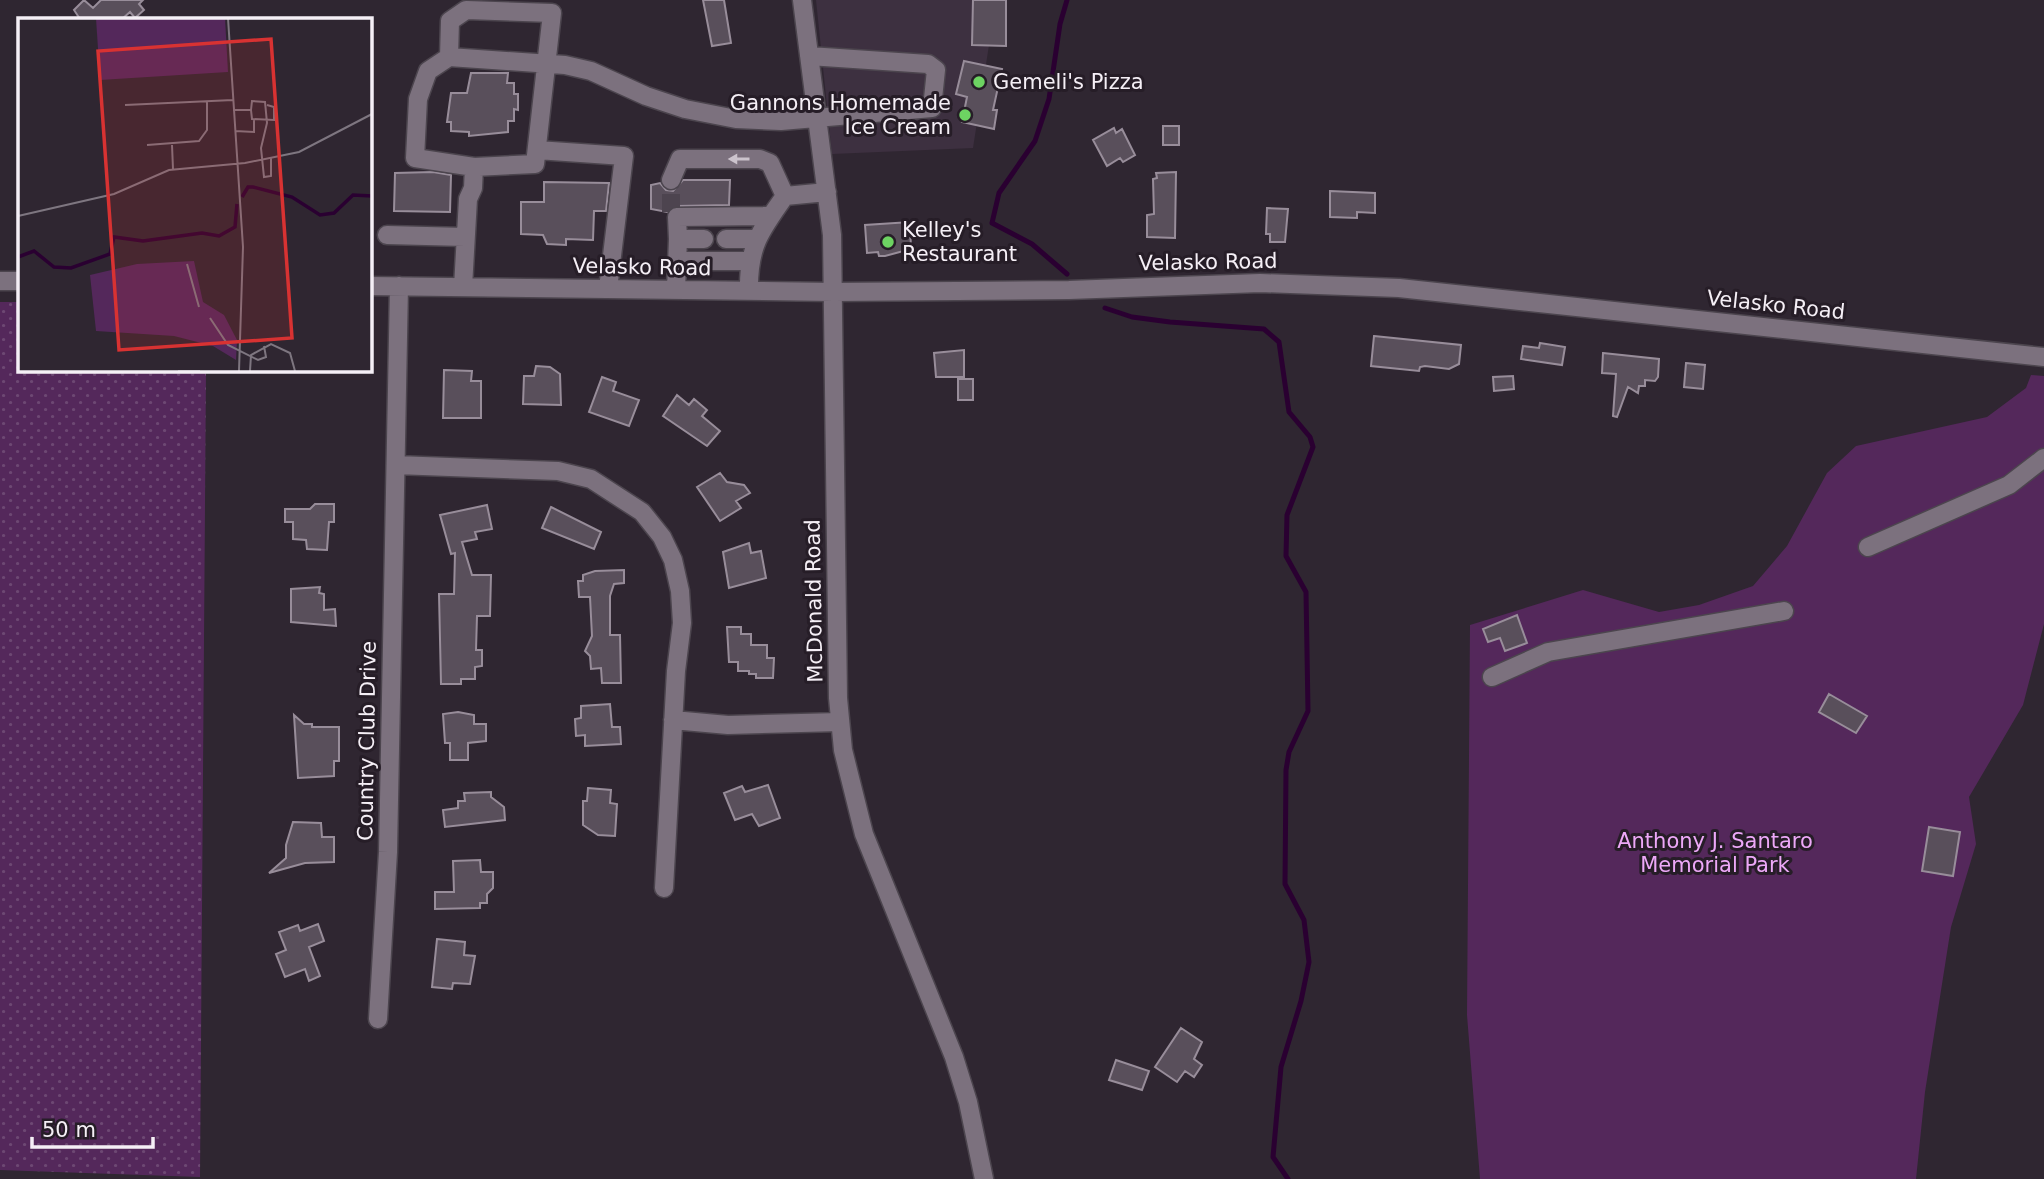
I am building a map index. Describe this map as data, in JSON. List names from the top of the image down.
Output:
{
  "streets": {
    "street": ["Velasko Road", "McDonald Road", "Country Club Drive"]
  },
  "crossings": [
    ["Velasko Road", "McDonald Road"],
    ["Velasko Road", "Country Club Drive"]
  ],
  "parks": ["Anthony J. Santaro Memorial Park"],
  "places": ["Gemeli's Pizza", "Gannons Homemade Ice Cream", "Kelley's Restaurant"],
  "scale_bar": "50 m"
}
